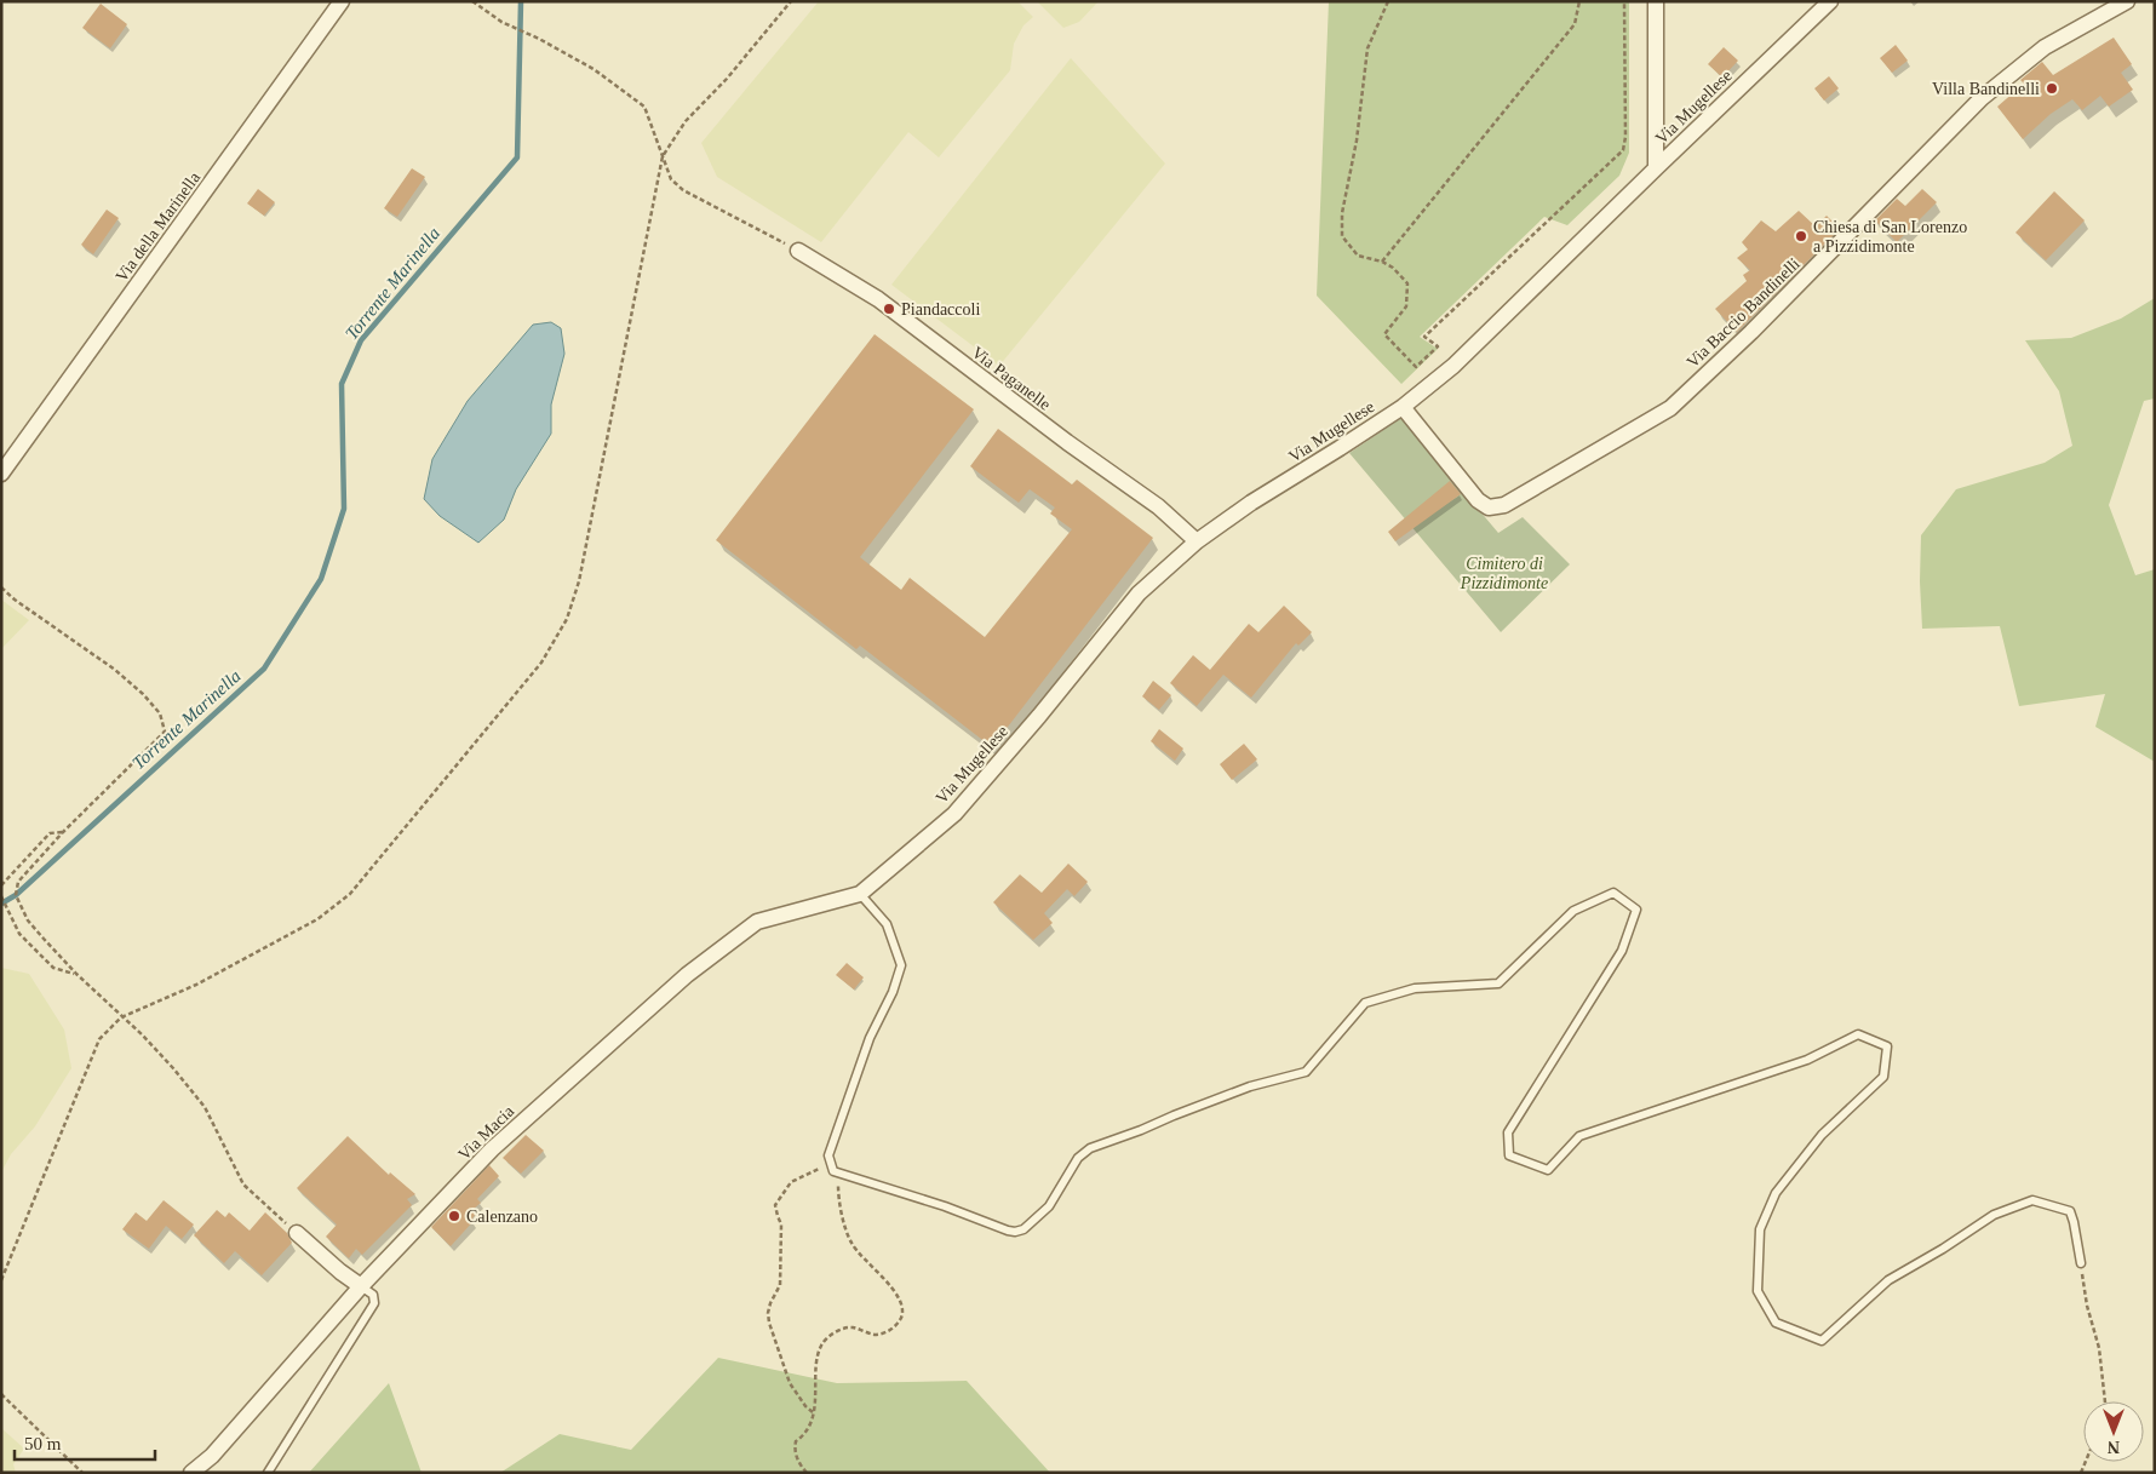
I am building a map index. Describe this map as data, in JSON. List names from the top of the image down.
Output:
{
  "streets": {
    "street": [
      "Via Mugellese",
      "Via della Marinella",
      "Via Baccio Bandinelli",
      "Via Paganelle",
      "Via Macia"
    ]
  },
  "crossings": [
    ["Via Mugellese", "Via Baccio Bandinelli"],
    ["Via Mugellese", "Via Paganelle"],
    ["Via Mugellese", "Via Macia"]
  ],
  "water": ["Torrente Marinella"],
  "parks": ["Cimitero di Pizzidimonte"],
  "places": [
    "Villa Bandinelli",
    "Chiesa di San Lorenzo a Pizzidimonte",
    "Piandaccoli",
    "Calenzano"
  ],
  "scale_bar": "50 m",
  "north": "bottom"
}
